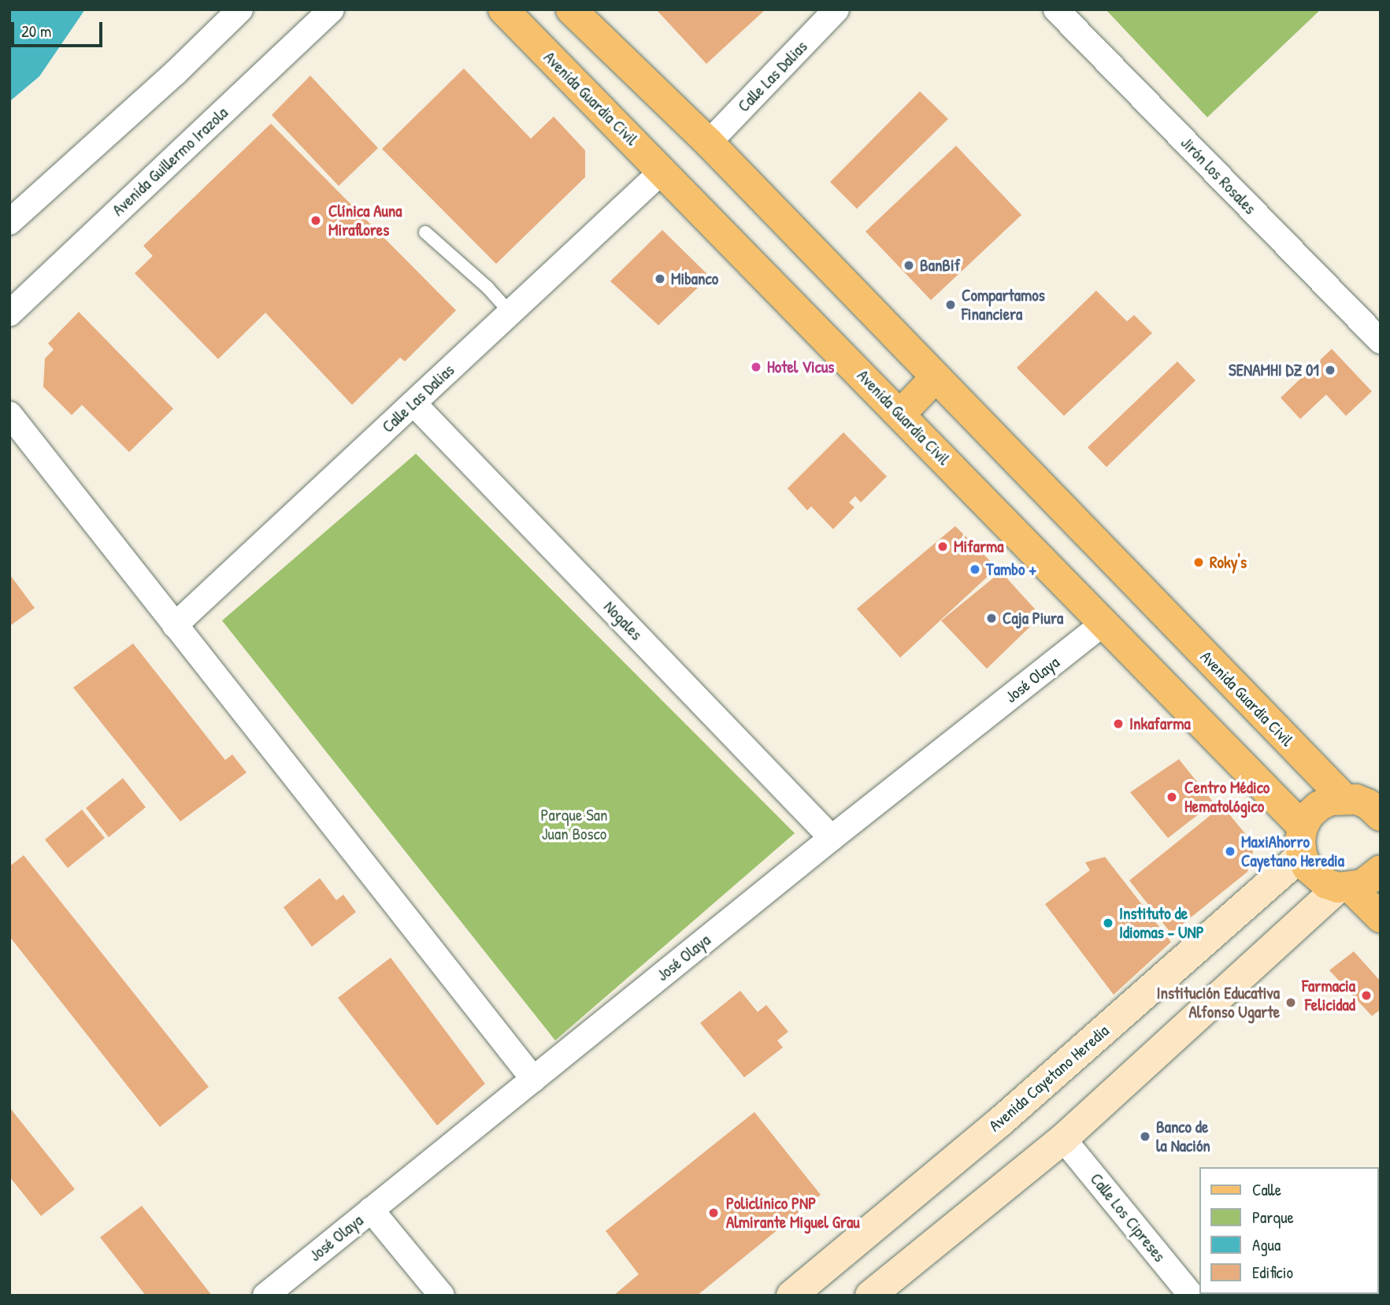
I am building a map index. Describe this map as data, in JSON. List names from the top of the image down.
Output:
{
  "streets": {
    "main road": ["Avenida Guardia Civil", "Avenida Cayetano Heredia"],
    "street": [
      "Calle Las Dalias",
      "Avenida Guillermo Irazola",
      "Jirón los Rosales",
      "Nogales",
      "José Olaya",
      "Calle Los Cipreses"
    ]
  },
  "crossings": [
    ["Calle Las Dalias", "Avenida Guardia Civil"],
    ["Calle Las Dalias", "Nogales"],
    ["Avenida Guardia Civil", "José Olaya"],
    ["Avenida Guardia Civil", "Avenida Cayetano Heredia"],
    ["Nogales", "José Olaya"]
  ],
  "parks": ["Parque San Juan Bosco"],
  "places": [
    "Clínica Auna Miraflores",
    "BanBif",
    "Mibanco",
    "Compartamos Financiera",
    "Hotel Vicus",
    "SENAMHI DZ 01",
    "Mifarma",
    "Roky's",
    "Tambo +",
    "Caja Piura",
    "Inkafarma",
    "Centro Médico Hematológico",
    "MaxiAhorro Cayetano Heredia",
    "Instituto de Idiomas - UNP",
    "Farmacia Felicidad",
    "Institución Educativa Alfonso Ugarte",
    "Banco de la Nación",
    "Policlínico PNP Almirante Miguel Grau"
  ],
  "legend": [
    "Calle",
    "Parque",
    "Agua",
    "Edificio"
  ],
  "scale_bar": "20 m"
}
